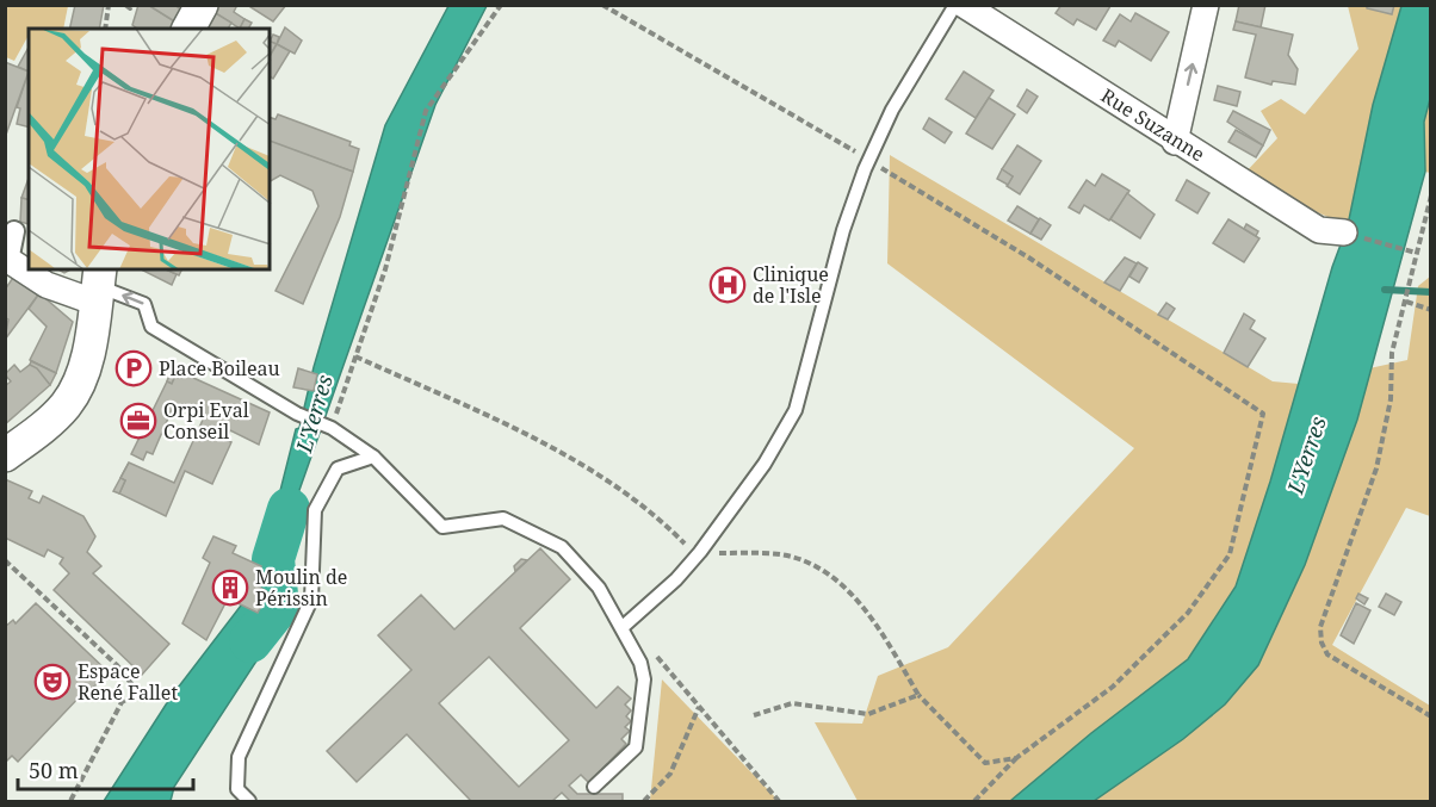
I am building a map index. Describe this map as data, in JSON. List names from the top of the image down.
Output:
{
  "streets": {
    "street": ["Rue Suzanne"]
  },
  "water": ["L'Yerres"],
  "places": {
    "hospital": ["Clinique de l'Isle"],
    "parking": ["Place Boileau"],
    "office": ["Orpi Eval Conseil"],
    "building": ["Moulin de Périssin"],
    "theatre": ["Espace René Fallet"]
  },
  "scale_bar": "50 m"
}
